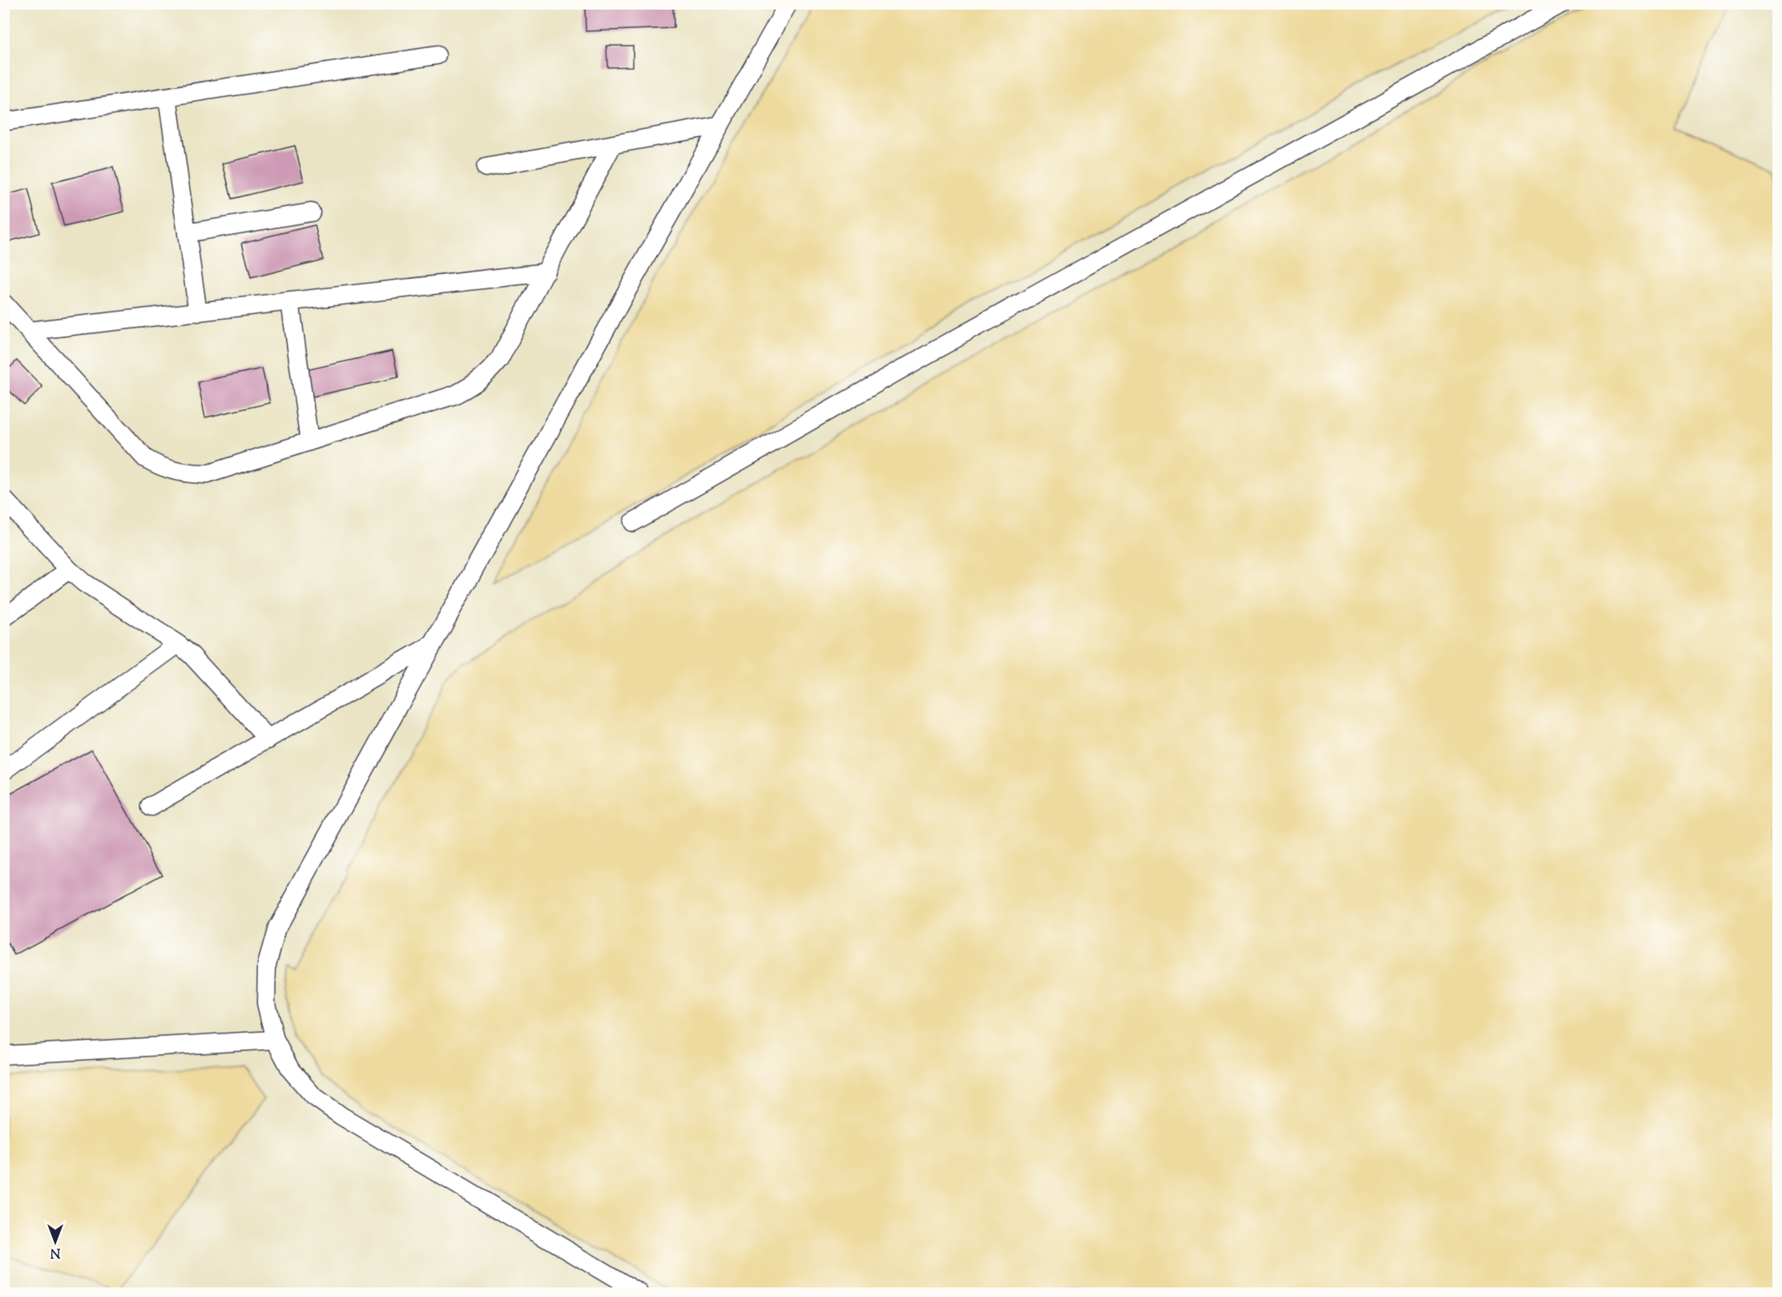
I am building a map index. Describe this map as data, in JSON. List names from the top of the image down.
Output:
{
  "north": "bottom"
}
